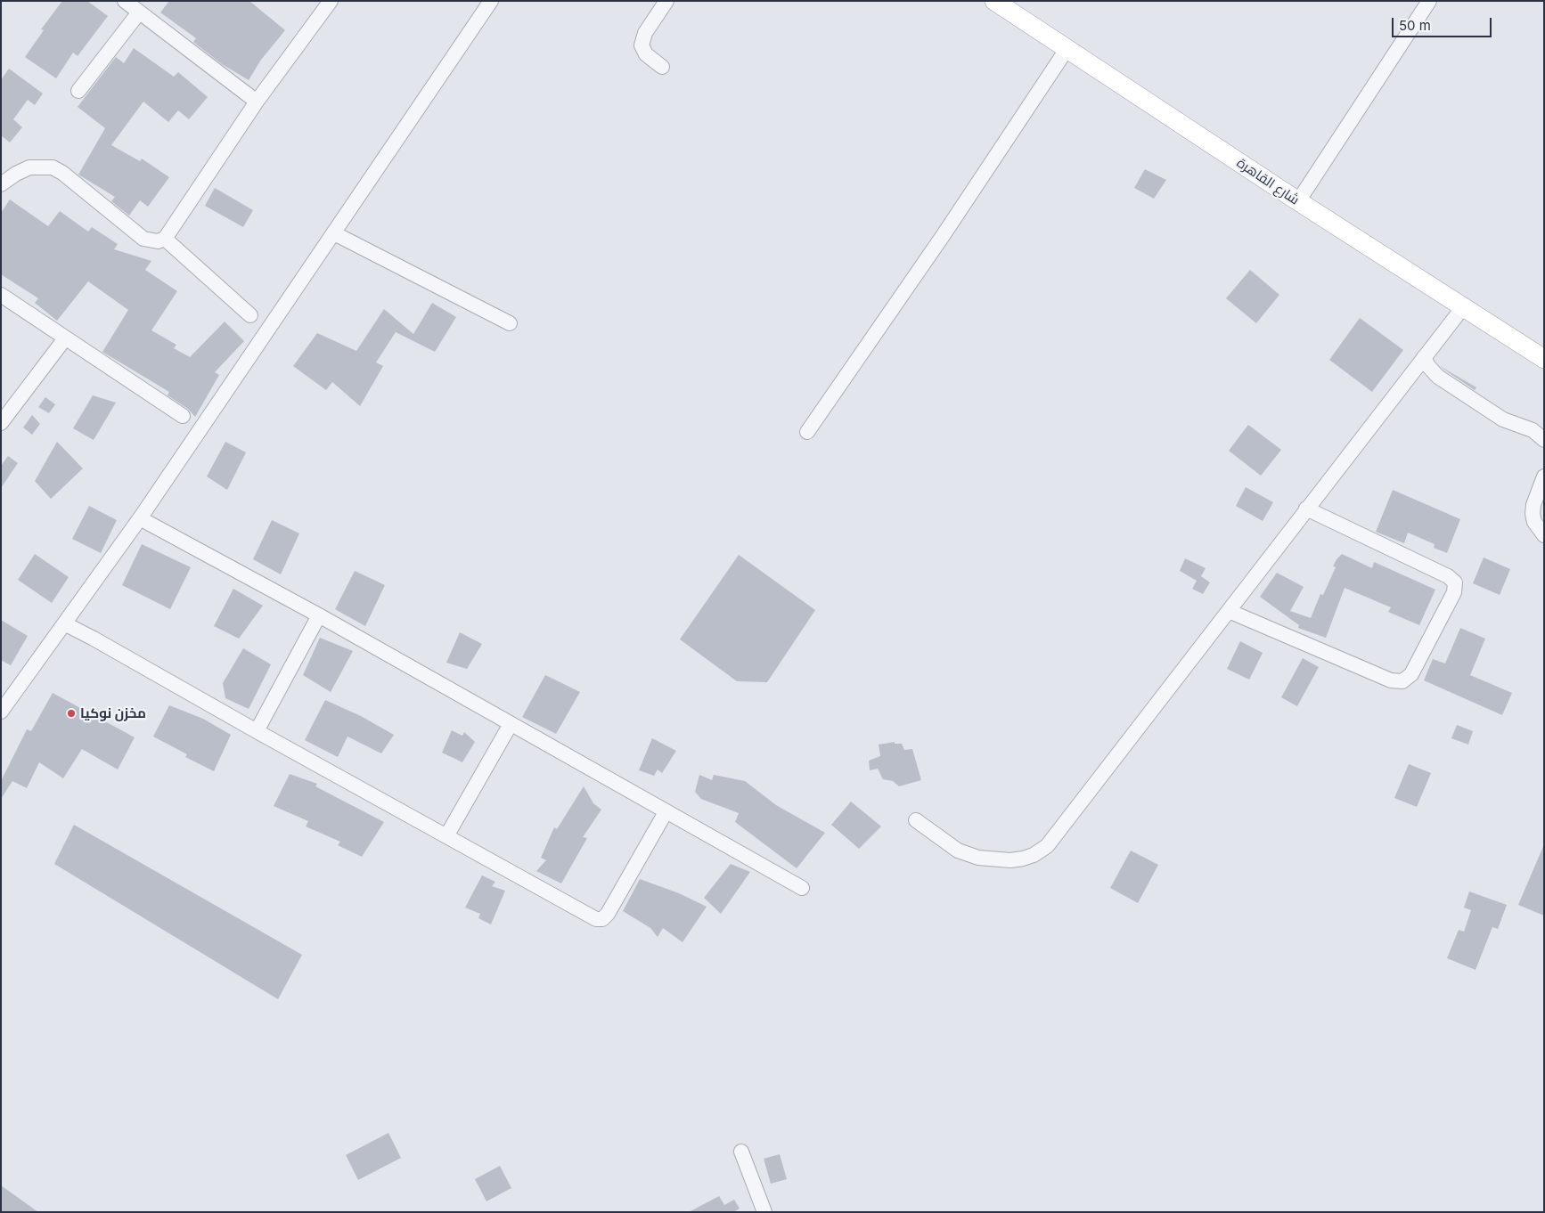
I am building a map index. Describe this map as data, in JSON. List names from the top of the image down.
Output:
{
  "streets": {
    "main road": ["شارع القاهرة"]
  },
  "places": ["مخزن نوكيا"],
  "scale_bar": "50 m"
}
